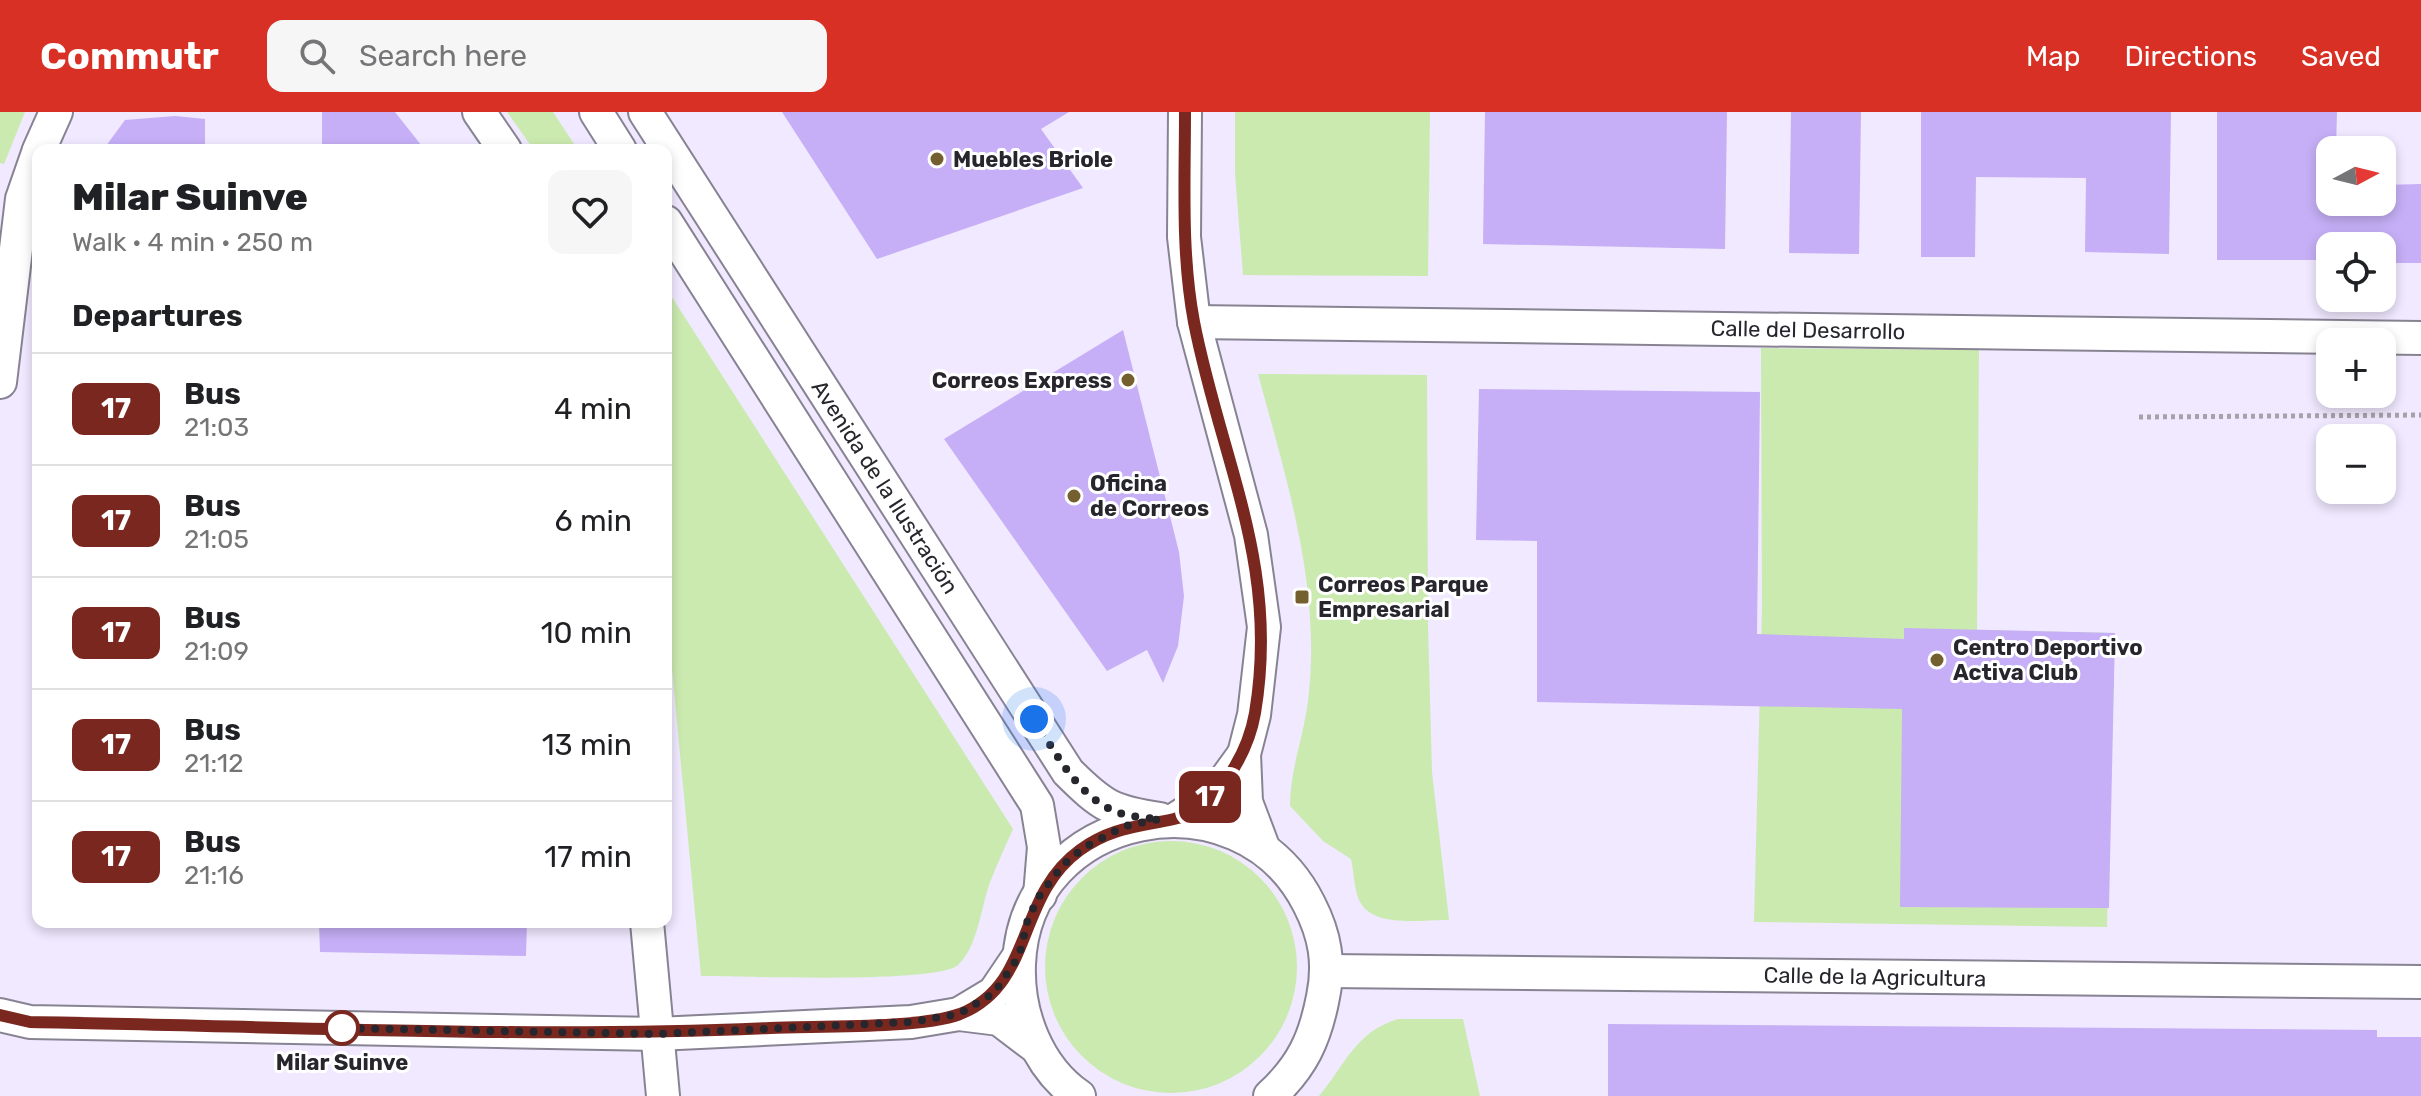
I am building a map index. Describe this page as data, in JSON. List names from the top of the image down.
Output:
{
  "streets": {
    "street": ["Calle del Desarrollo", "Avenida de la Ilustración", "Calle de la Agricultura"]
  },
  "places": {
    "other": [
      "Muebles Briole",
      "Correos Express",
      "Oficina de Correos",
      "Centro Deportivo Activa Club",
      "Milar Suinve"
    ],
    "transit": ["Correos Parque Empresarial"]
  },
  "lines": ["bus line 17"],
  "north": "right",
  "page": {
    "header": "Commutr",
    "search": "Search here",
    "nav": ["Map", "Directions", "Saved"],
    "on_map": "17",
    "map_buttons": ["+", "−"],
    "heading": [
      ["Milar Suinve", "Walk · 4 min · 250 m"],
      "Departures"
    ],
    "list": [
      {
        "mark": "17",
        "name": "Bus",
        "note": "21:03",
        "value": "4 min"
      },
      {
        "mark": "17",
        "name": "Bus",
        "note": "21:05",
        "value": "6 min"
      },
      {
        "mark": "17",
        "name": "Bus",
        "note": "21:09",
        "value": "10 min"
      },
      {
        "mark": "17",
        "name": "Bus",
        "note": "21:12",
        "value": "13 min"
      },
      {
        "mark": "17",
        "name": "Bus",
        "note": "21:16",
        "value": "17 min"
      }
    ]
  }
}
